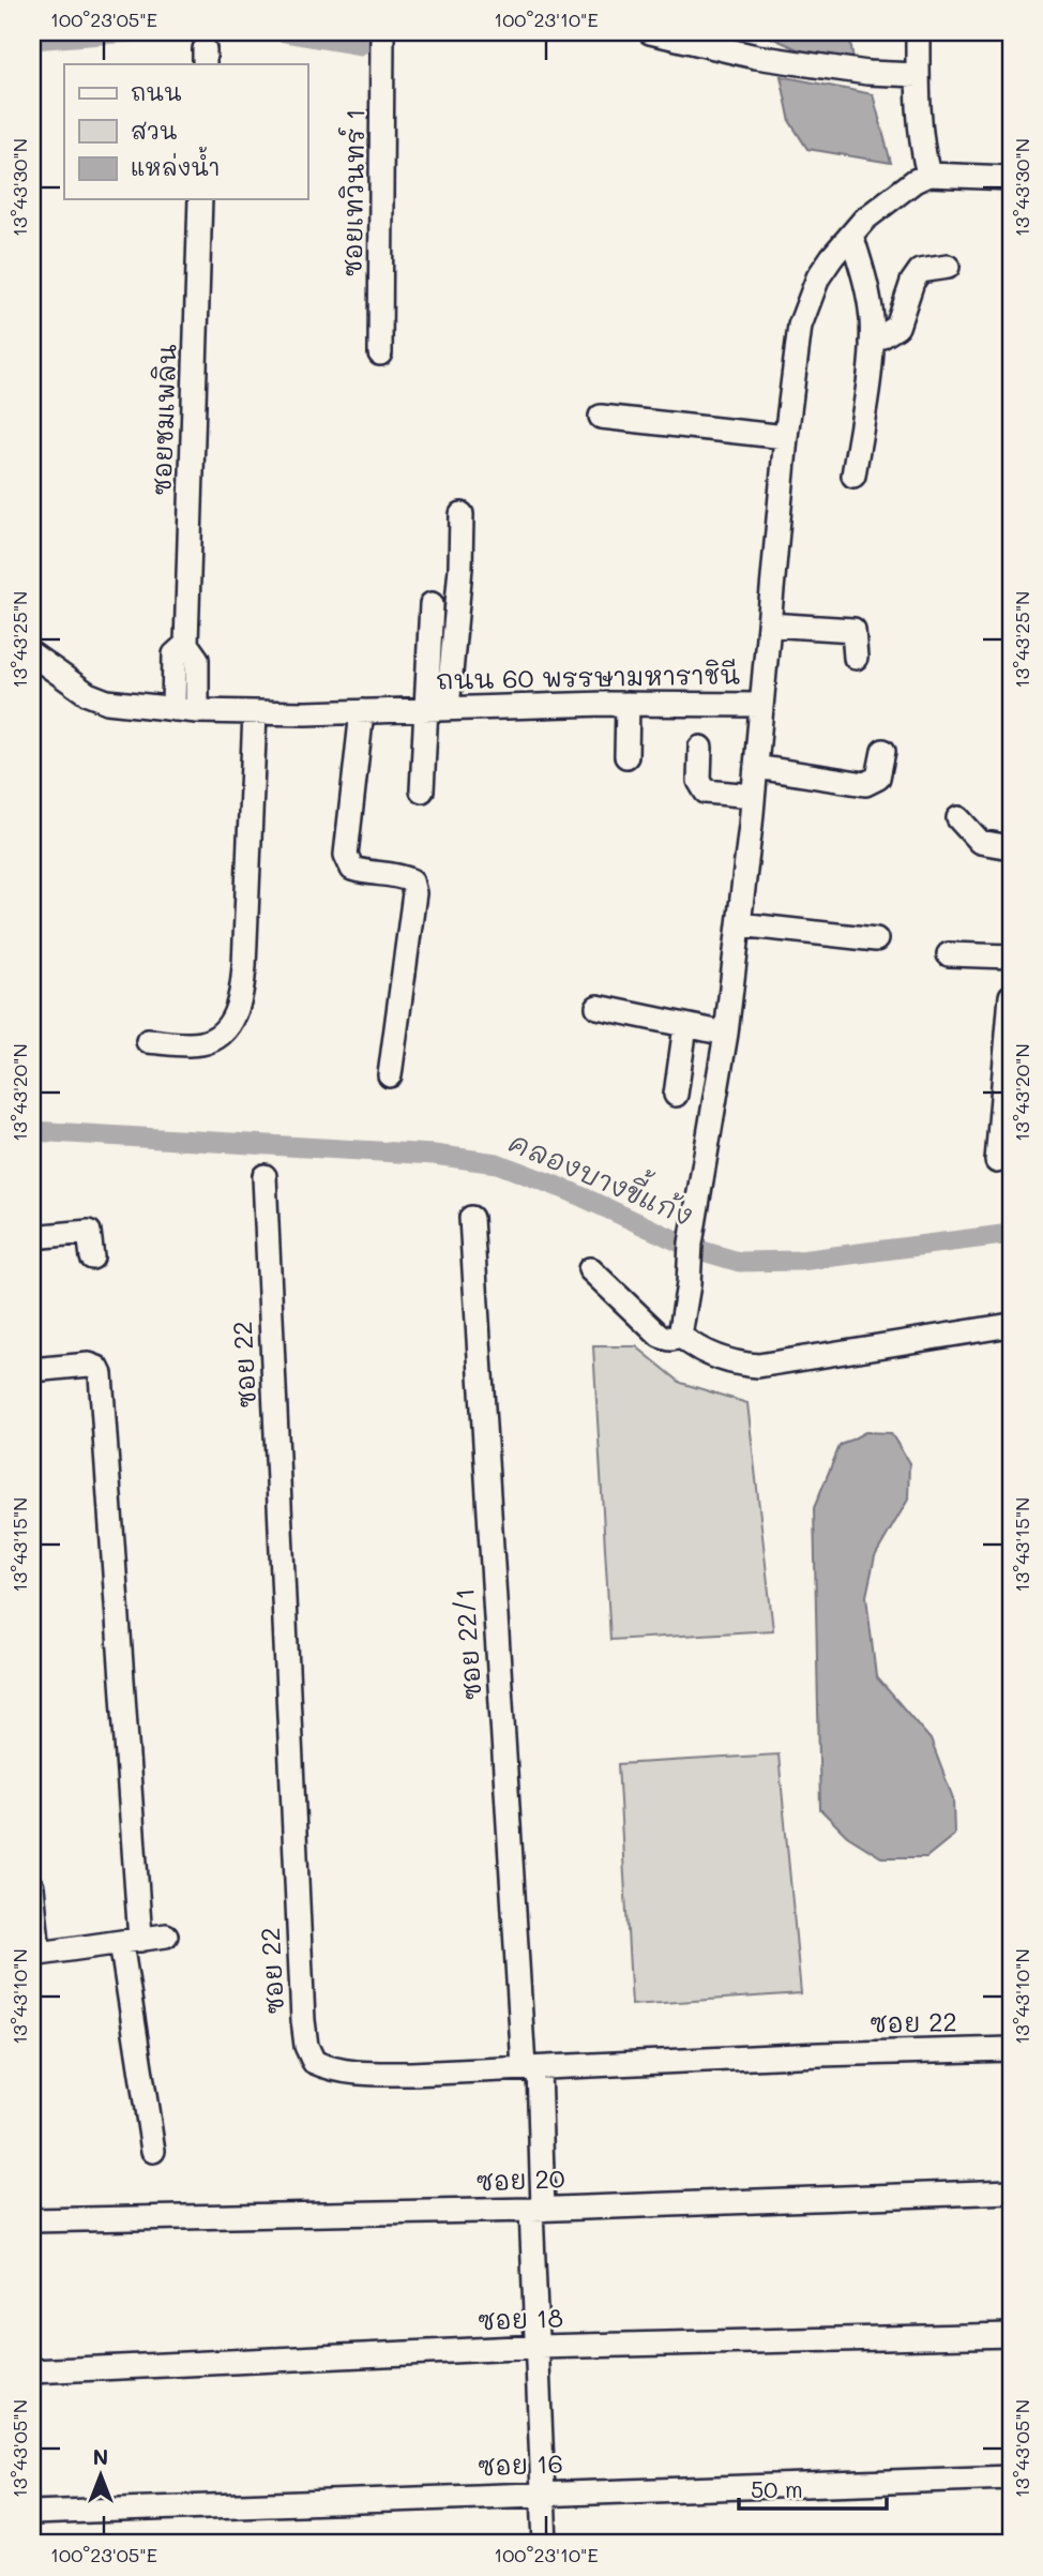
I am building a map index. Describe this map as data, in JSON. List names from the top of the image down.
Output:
{
  "streets": {
    "street": [
      "ซอยเทวินทร์ 1",
      "ซอยชมเพลิน",
      "ถนน 60 พรรษามหาราชินี",
      "ซอย 22",
      "ซอย 22/1",
      "ซอย 20",
      "ซอย 18",
      "ซอย 16"
    ]
  },
  "crossings": [
    ["ซอยชมเพลิน", "ถนน 60 พรรษามหาราชินี"],
    ["ซอย 22", "ซอย 22/1"],
    ["ซอย 22/1", "ซอย 20"],
    ["ซอย 22/1", "ซอย 18"],
    ["ซอย 22/1", "ซอย 16"]
  ],
  "water": ["คลองบางขี้แก้ง"],
  "legend": ["ถนน", "สวน", "แหล่งน้ำ"],
  "scale_bar": "50 m",
  "north": "top",
  "coordinates": [
    "100°23'05\"E",
    "100°23'10\"E",
    "13°43'30\"N",
    "13°43'25\"N",
    "13°43'20\"N",
    "13°43'15\"N",
    "13°43'10\"N",
    "13°43'05\"N"
  ]
}
